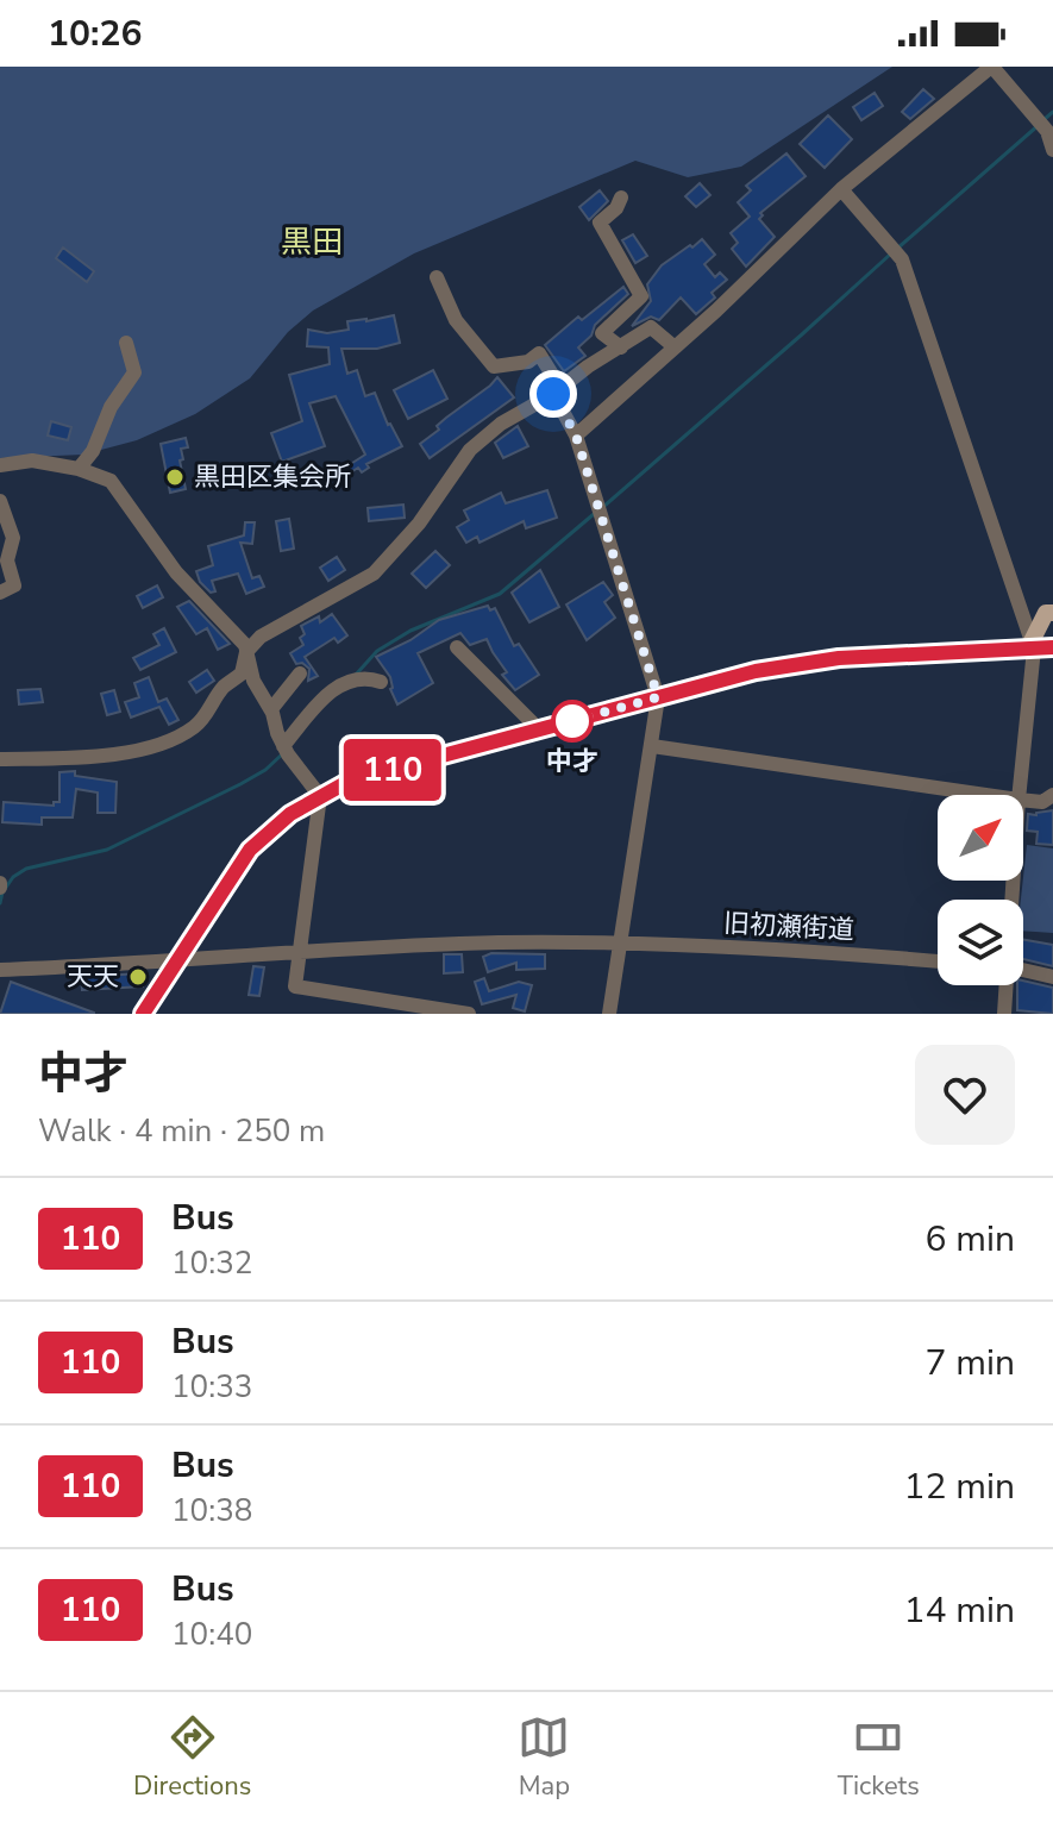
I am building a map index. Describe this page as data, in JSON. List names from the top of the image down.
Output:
{
  "streets": {
    "street": ["旧初瀬街道"]
  },
  "districts": ["黒田"],
  "places": ["黒田区集会所", "中才", "天天"],
  "lines": ["bus line 110"],
  "north": "top right",
  "page": {
    "status": "10:26",
    "on_map": "110",
    "heading": ["中才", "Walk · 4 min · 250 m"],
    "list": [
      {
        "mark": "110",
        "name": "Bus",
        "note": "10:32",
        "value": "6 min"
      },
      {
        "mark": "110",
        "name": "Bus",
        "note": "10:33",
        "value": "7 min"
      },
      {
        "mark": "110",
        "name": "Bus",
        "note": "10:38",
        "value": "12 min"
      },
      {
        "mark": "110",
        "name": "Bus",
        "note": "10:40",
        "value": "14 min"
      }
    ],
    "tabs": ["Directions", "Map", "Tickets"]
  }
}
